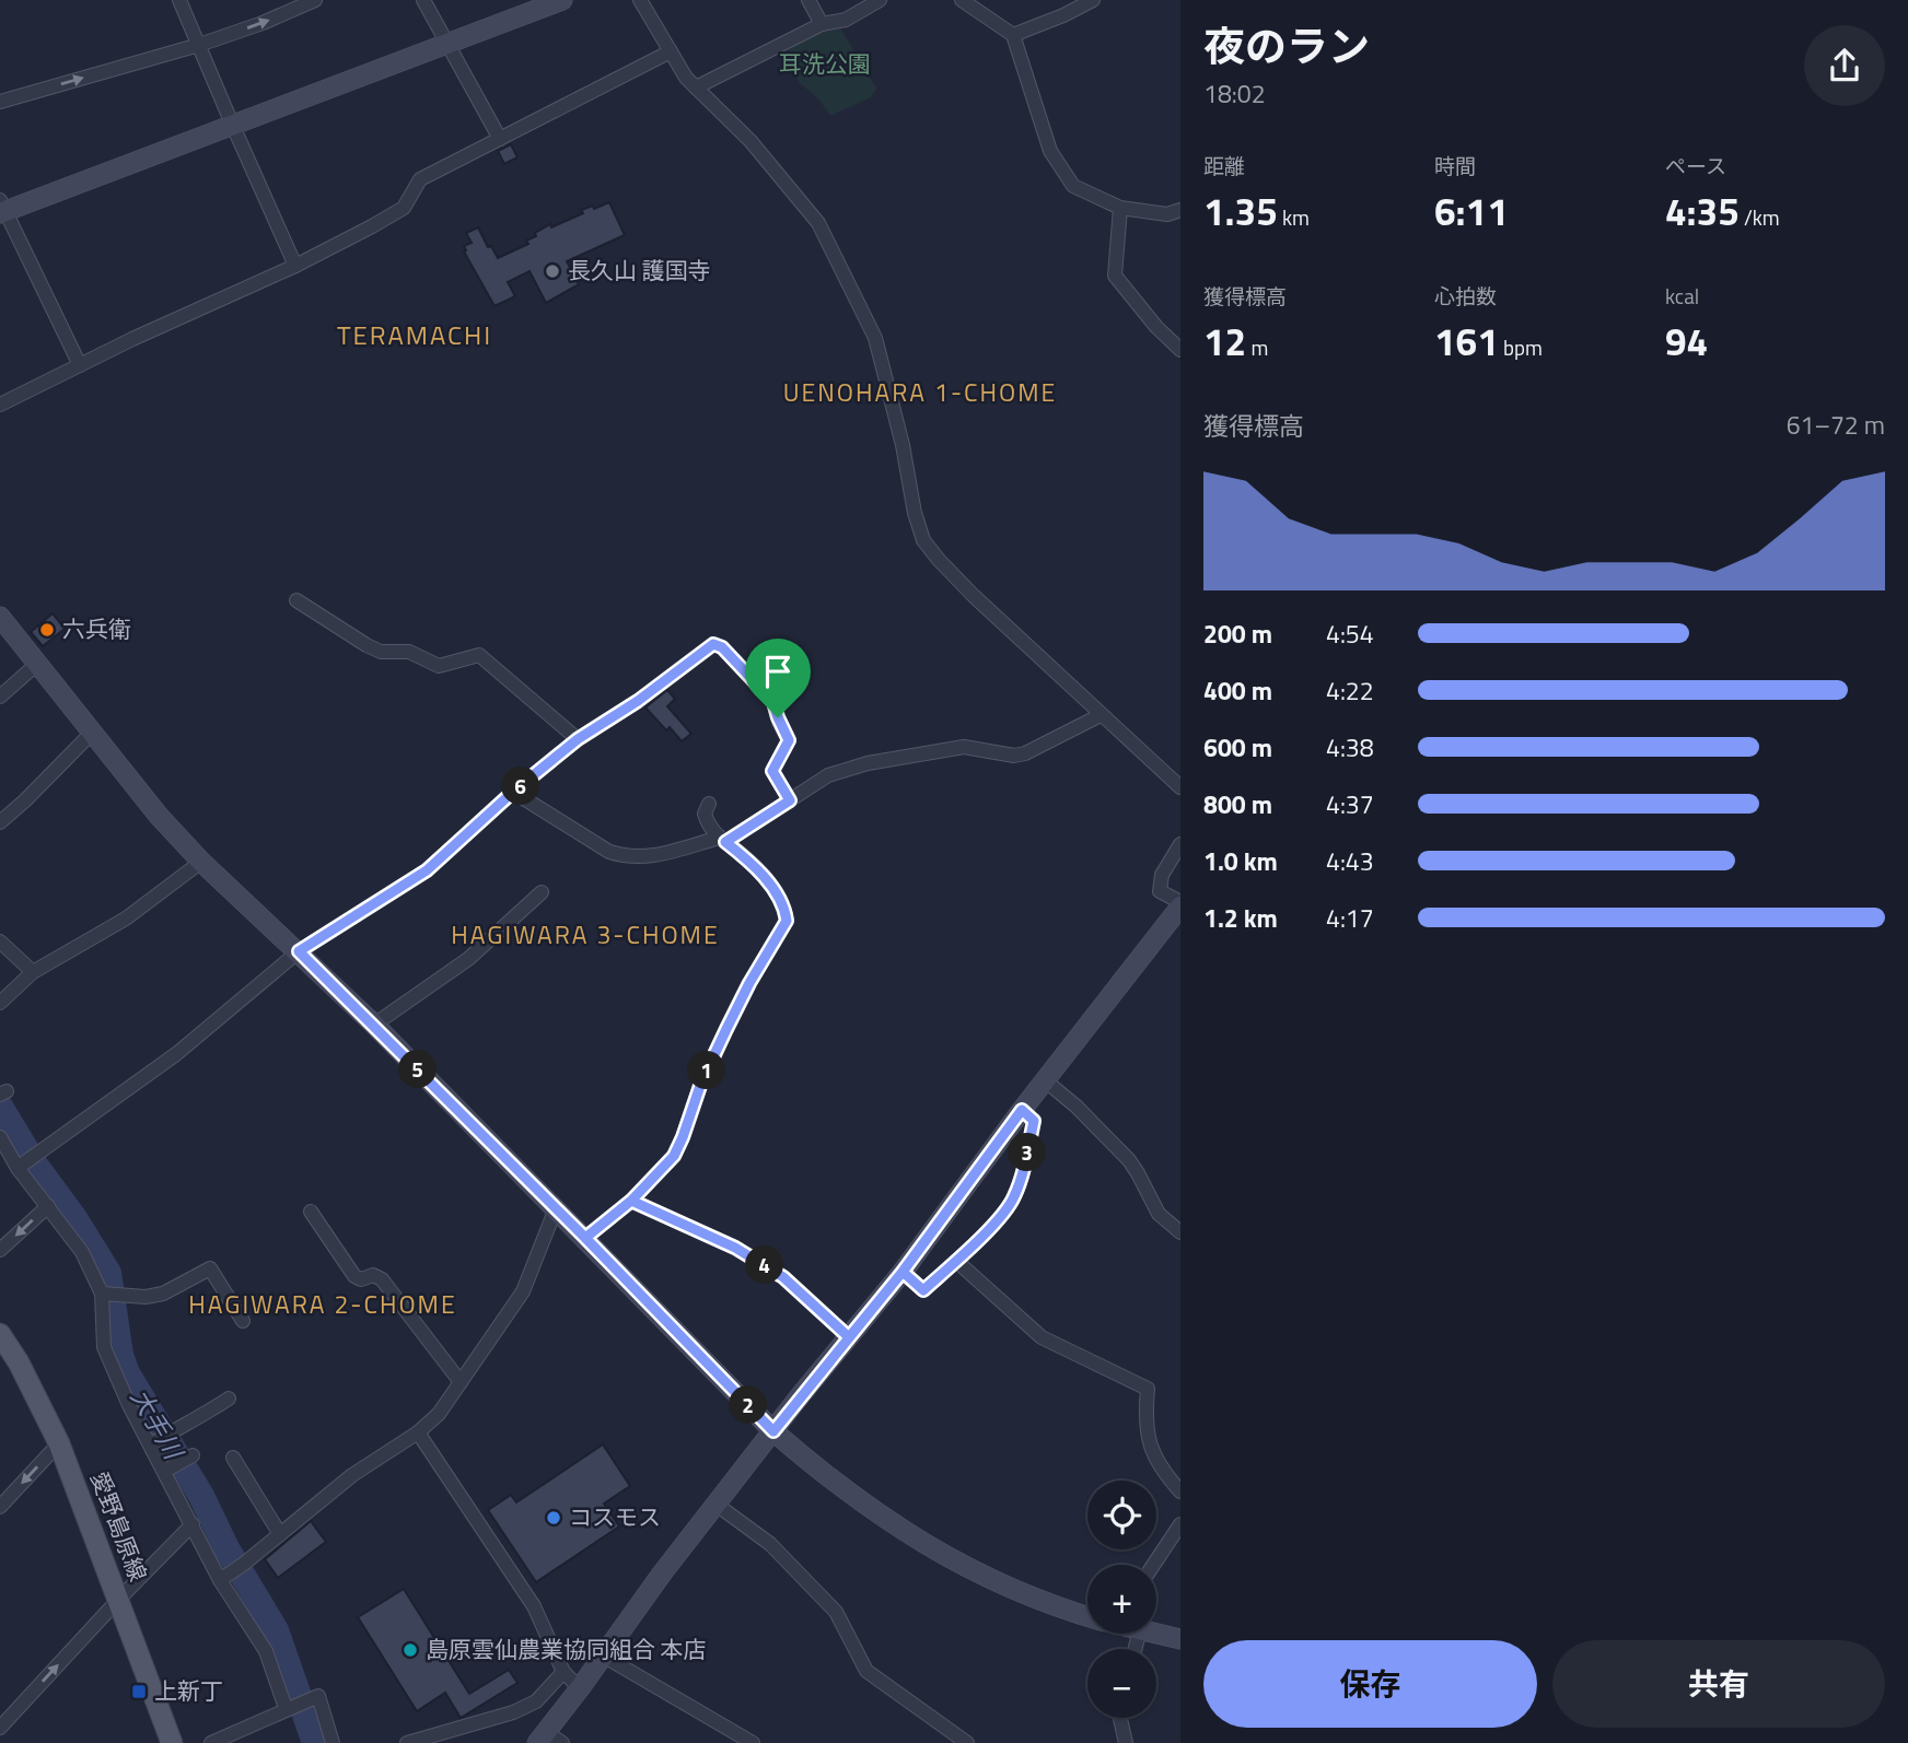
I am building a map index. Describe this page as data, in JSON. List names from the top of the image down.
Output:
{
  "streets": {
    "main road": ["愛野島原線"]
  },
  "districts": [
    "TERAMACHI",
    "UENOHARA 1-CHOME",
    "HAGIWARA 3-CHOME",
    "HAGIWARA 2-CHOME"
  ],
  "water": ["大手川"],
  "parks": ["耳洗公園"],
  "places": {
    "other": [
      "長久山 護国寺",
      "六兵衛",
      "コスモス",
      "島原雲仙農業協同組合 本店"
    ],
    "transit": ["上新丁"]
  },
  "page": {
    "heading": ["夜のラン", "18:02"],
    "stats": [
      ["距離", "1.35 km"],
      ["時間", "6:11"],
      ["ペース", "4:35 /km"],
      ["獲得標高", "12 m"],
      ["心拍数", "161 bpm"],
      ["kcal", "94"]
    ],
    "chart": ["獲得標高", "61–72 m"],
    "list": [
      {
        "name": "200 m",
        "note": "4:54"
      },
      {
        "name": "400 m",
        "note": "4:22"
      },
      {
        "name": "600 m",
        "note": "4:38"
      },
      {
        "name": "800 m",
        "note": "4:37"
      },
      {
        "name": "1.0 km",
        "note": "4:43"
      },
      {
        "name": "1.2 km",
        "note": "4:17"
      }
    ],
    "pins": [
      "6",
      "5",
      "1",
      "3",
      "4",
      "2"
    ],
    "map_buttons": ["+", "−"],
    "buttons": ["保存", "共有"]
  }
}
